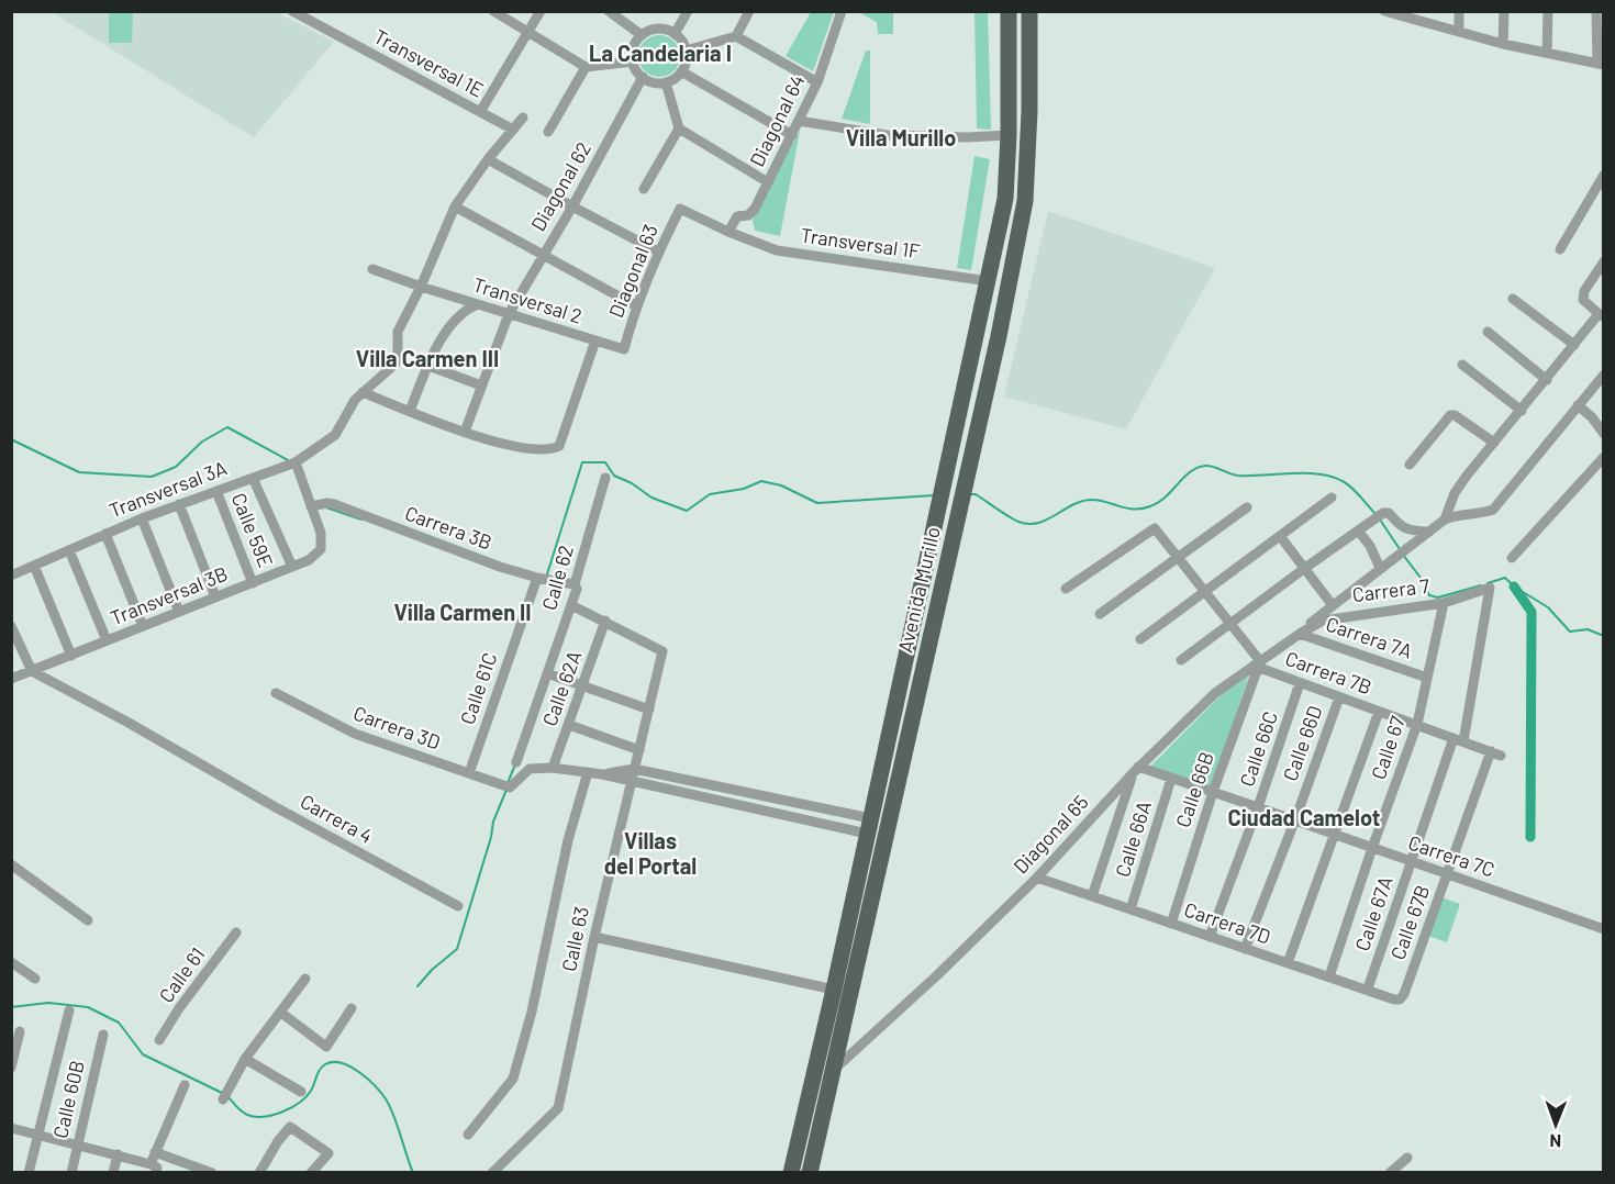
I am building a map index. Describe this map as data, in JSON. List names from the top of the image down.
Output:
{
  "streets": {
    "main road": ["Avenida Murillo"],
    "street": [
      "Transversal 1E",
      "Diagonal 64",
      "Diagonal 62",
      "Transversal 1F",
      "Diagonal 63",
      "Transversal 2",
      "Transversal 3A",
      "Carrera 3B",
      "Calle 59E",
      "Calle 62",
      "Carrera 7",
      "Transversal 3B",
      "Carrera 7A",
      "Carrera 7B",
      "Calle 61C",
      "Calle 62A",
      "Carrera 3D",
      "Calle 66D",
      "Calle 67",
      "Calle 66C",
      "Calle 66B",
      "Carrera 4",
      "Diagonal 65",
      "Calle 66A",
      "Carrera 7C",
      "Calle 67A",
      "Calle 67B",
      "Carrera 7D",
      "Calle 63",
      "Calle 61",
      "Calle 60B"
    ]
  },
  "crossings": [
    ["Diagonal 64", "Transversal 1F"],
    ["Diagonal 64", "Diagonal 63"],
    ["Diagonal 62", "Transversal 2"],
    ["Transversal 1F", "Diagonal 63"],
    ["Transversal 1F", "Avenida Murillo"],
    ["Diagonal 63", "Transversal 2"],
    ["Transversal 3A", "Calle 59E"],
    ["Carrera 3B", "Calle 62"],
    ["Carrera 3B", "Transversal 3B"],
    ["Carrera 3B", "Calle 61C"],
    ["Calle 59E", "Transversal 3B"],
    ["Avenida Murillo", "Diagonal 65"],
    ["Carrera 7", "Carrera 7A"],
    ["Carrera 7", "Calle 67"],
    ["Carrera 7", "Diagonal 65"],
    ["Carrera 7", "Calle 67A"],
    ["Transversal 3B", "Carrera 4"],
    ["Carrera 7A", "Calle 67"],
    ["Carrera 7A", "Diagonal 65"],
    ["Carrera 7B", "Calle 66D"],
    ["Carrera 7B", "Calle 67"],
    ["Carrera 7B", "Calle 66C"],
    ["Carrera 7B", "Calle 66B"],
    ["Carrera 7B", "Diagonal 65"],
    ["Carrera 7B", "Calle 67A"],
    ["Carrera 7B", "Calle 67B"],
    ["Calle 61C", "Carrera 3D"],
    ["Calle 62A", "Carrera 3D"],
    ["Calle 62A", "Calle 63"],
    ["Calle 66D", "Carrera 7C"],
    ["Calle 66D", "Carrera 7D"],
    ["Calle 67", "Carrera 7C"],
    ["Calle 67", "Carrera 7D"],
    ["Calle 66C", "Carrera 7C"],
    ["Calle 66C", "Carrera 7D"],
    ["Calle 66B", "Diagonal 65"],
    ["Calle 66B", "Carrera 7C"],
    ["Calle 66B", "Carrera 7D"],
    ["Diagonal 65", "Carrera 7C"],
    ["Diagonal 65", "Carrera 7D"],
    ["Calle 66A", "Carrera 7C"],
    ["Calle 66A", "Carrera 7D"],
    ["Carrera 7C", "Calle 67A"],
    ["Carrera 7C", "Calle 67B"],
    ["Calle 67A", "Carrera 7D"],
    ["Calle 67B", "Carrera 7D"]
  ],
  "districts": [
    "La Candelaria I",
    "Villa Murillo",
    "Villa Carmen III",
    "Villa Carmen II",
    "Ciudad Camelot",
    "Villas del Portal"
  ],
  "north": "bottom"
}
